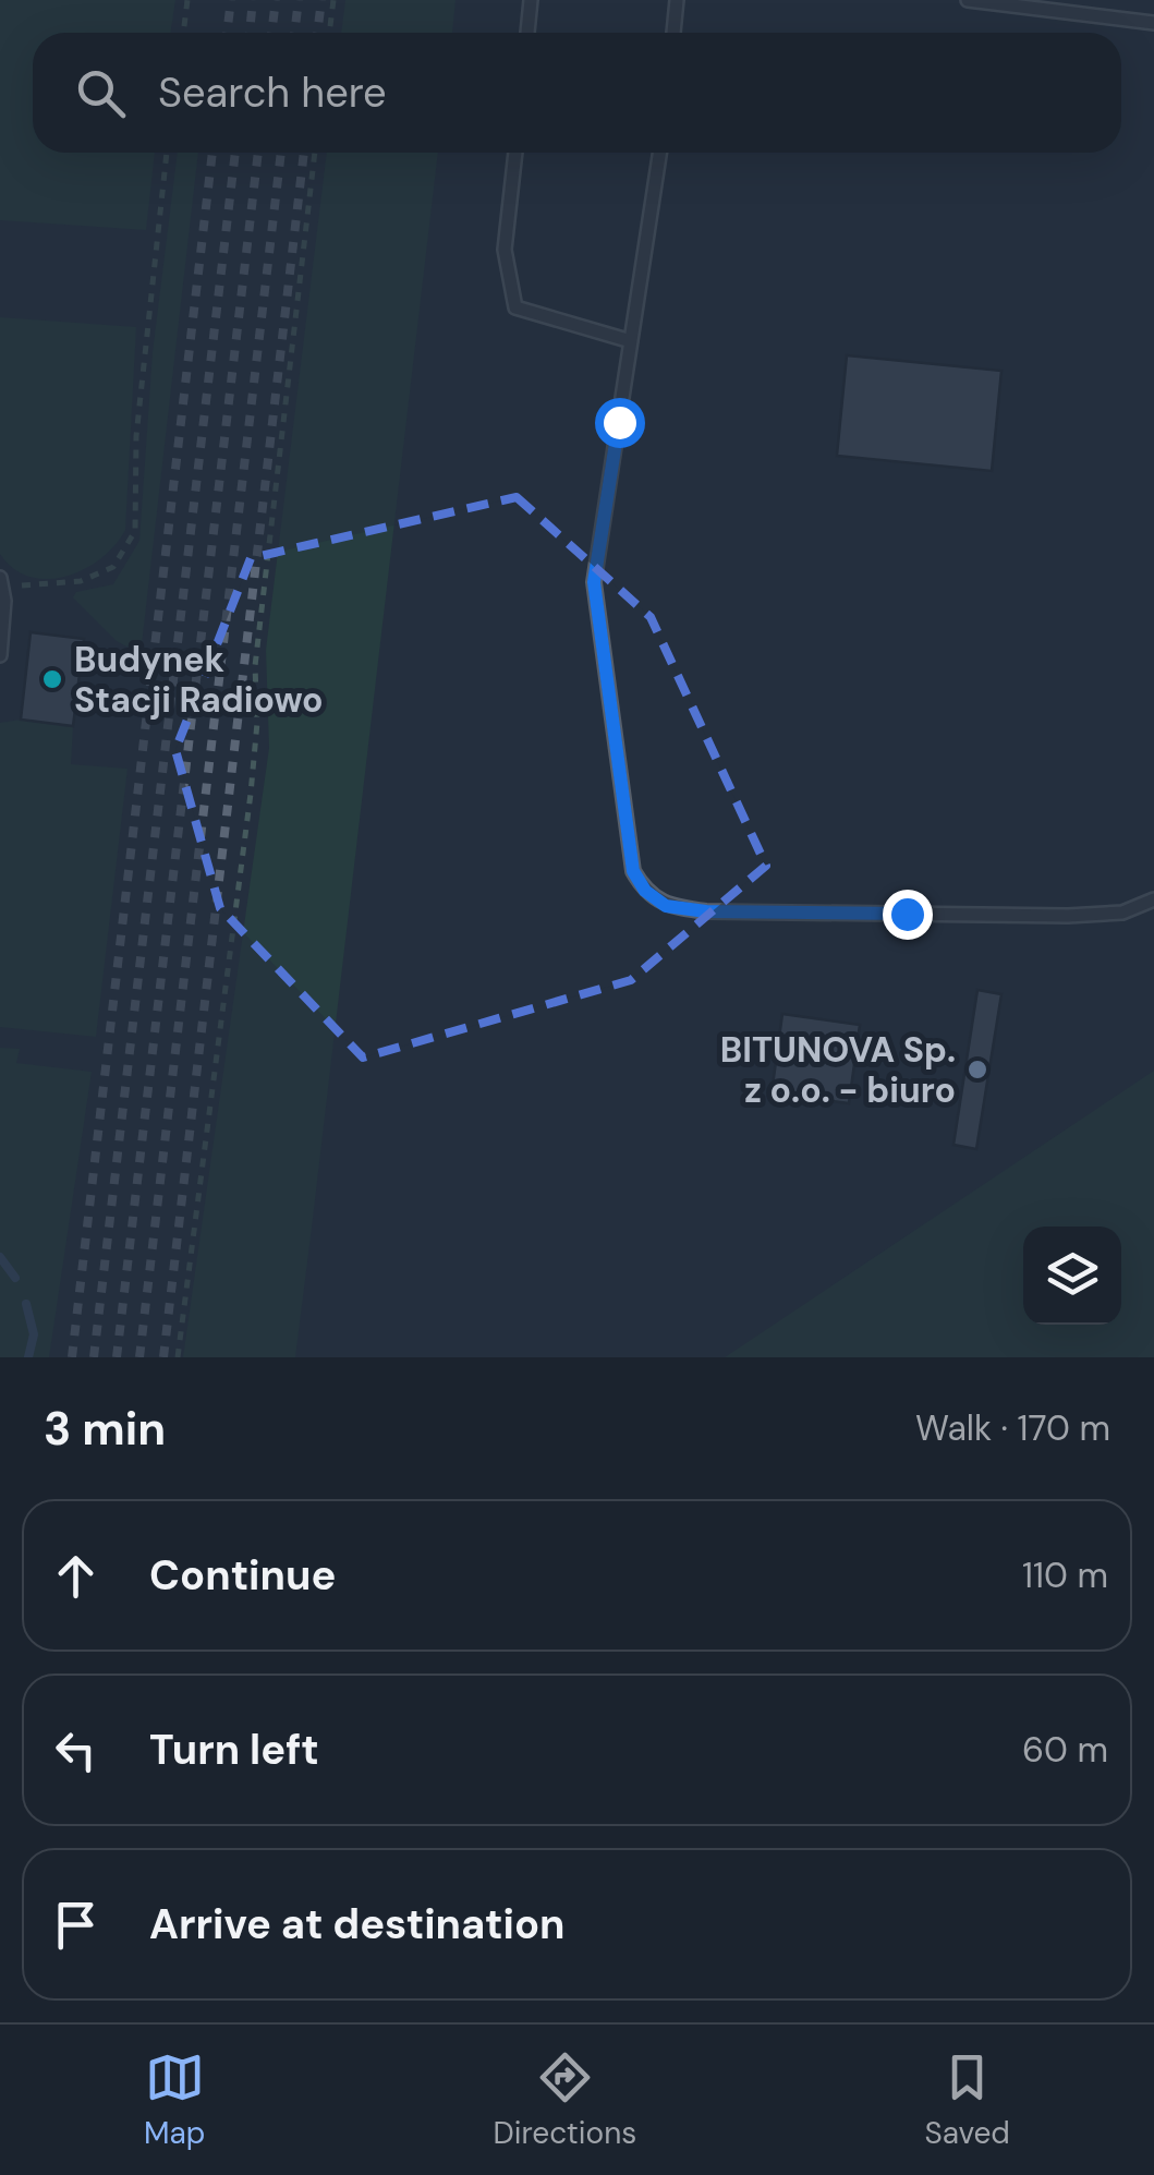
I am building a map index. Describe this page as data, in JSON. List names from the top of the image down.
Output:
{
  "places": ["Budynek Stacji Radiowo", "BITUNOVA Sp. z o.o. - biuro"],
  "page": {
    "search": "Search here",
    "heading": ["3 min", "Walk · 170 m"],
    "list": [
      ["Continue", "110 m"],
      ["Turn left", "60 m"],
      "Arrive at destination"
    ],
    "nav": ["Map", "Directions", "Saved"]
  }
}
